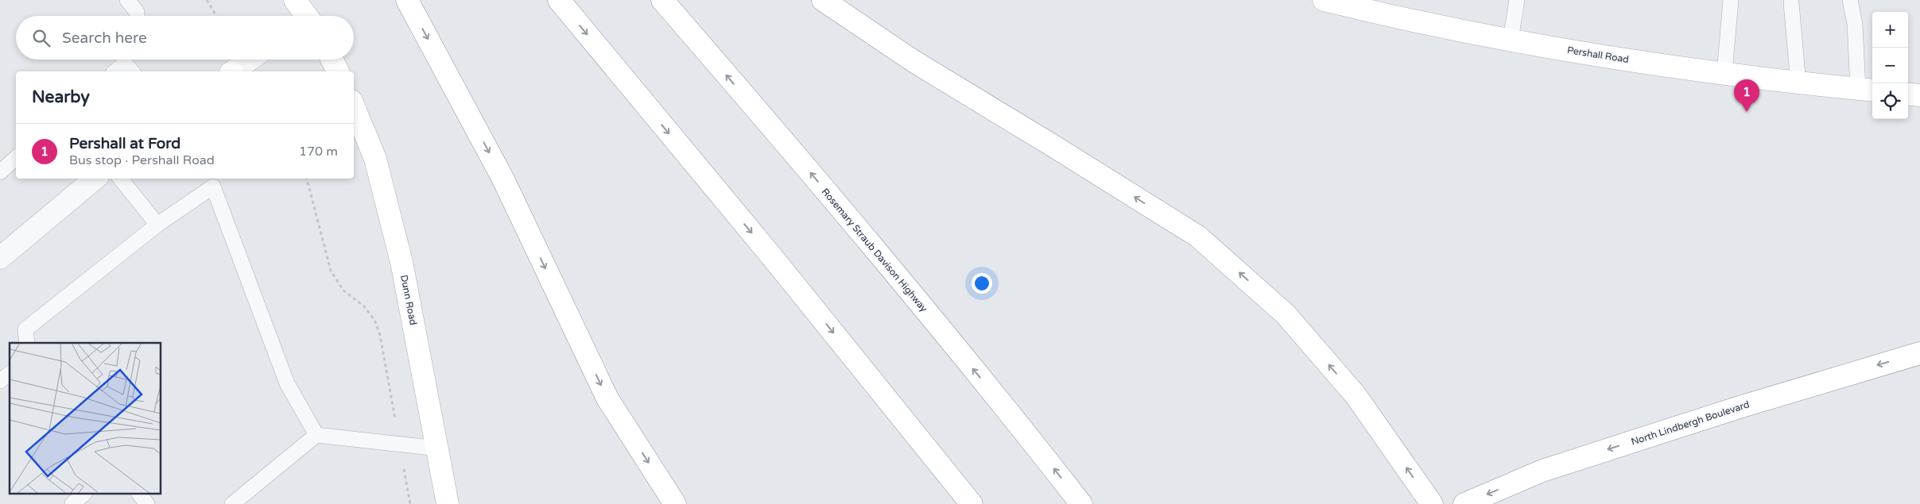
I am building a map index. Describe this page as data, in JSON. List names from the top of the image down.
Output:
{
  "streets": {
    "main road": [
      "Pershall Road",
      "Rosemary Straub Davison Highway",
      "Dunn Road",
      "North Lindbergh Boulevard"
    ]
  },
  "one_way": ["North Lindbergh Boulevard"],
  "page": {
    "map_buttons": ["+", "−"],
    "search": "Search here",
    "heading": "Nearby",
    "pins": "1",
    "list": [
      {
        "mark": "1",
        "name": "Pershall at Ford",
        "note": "Bus stop · Pershall Road",
        "value": "170 m"
      }
    ]
  }
}
